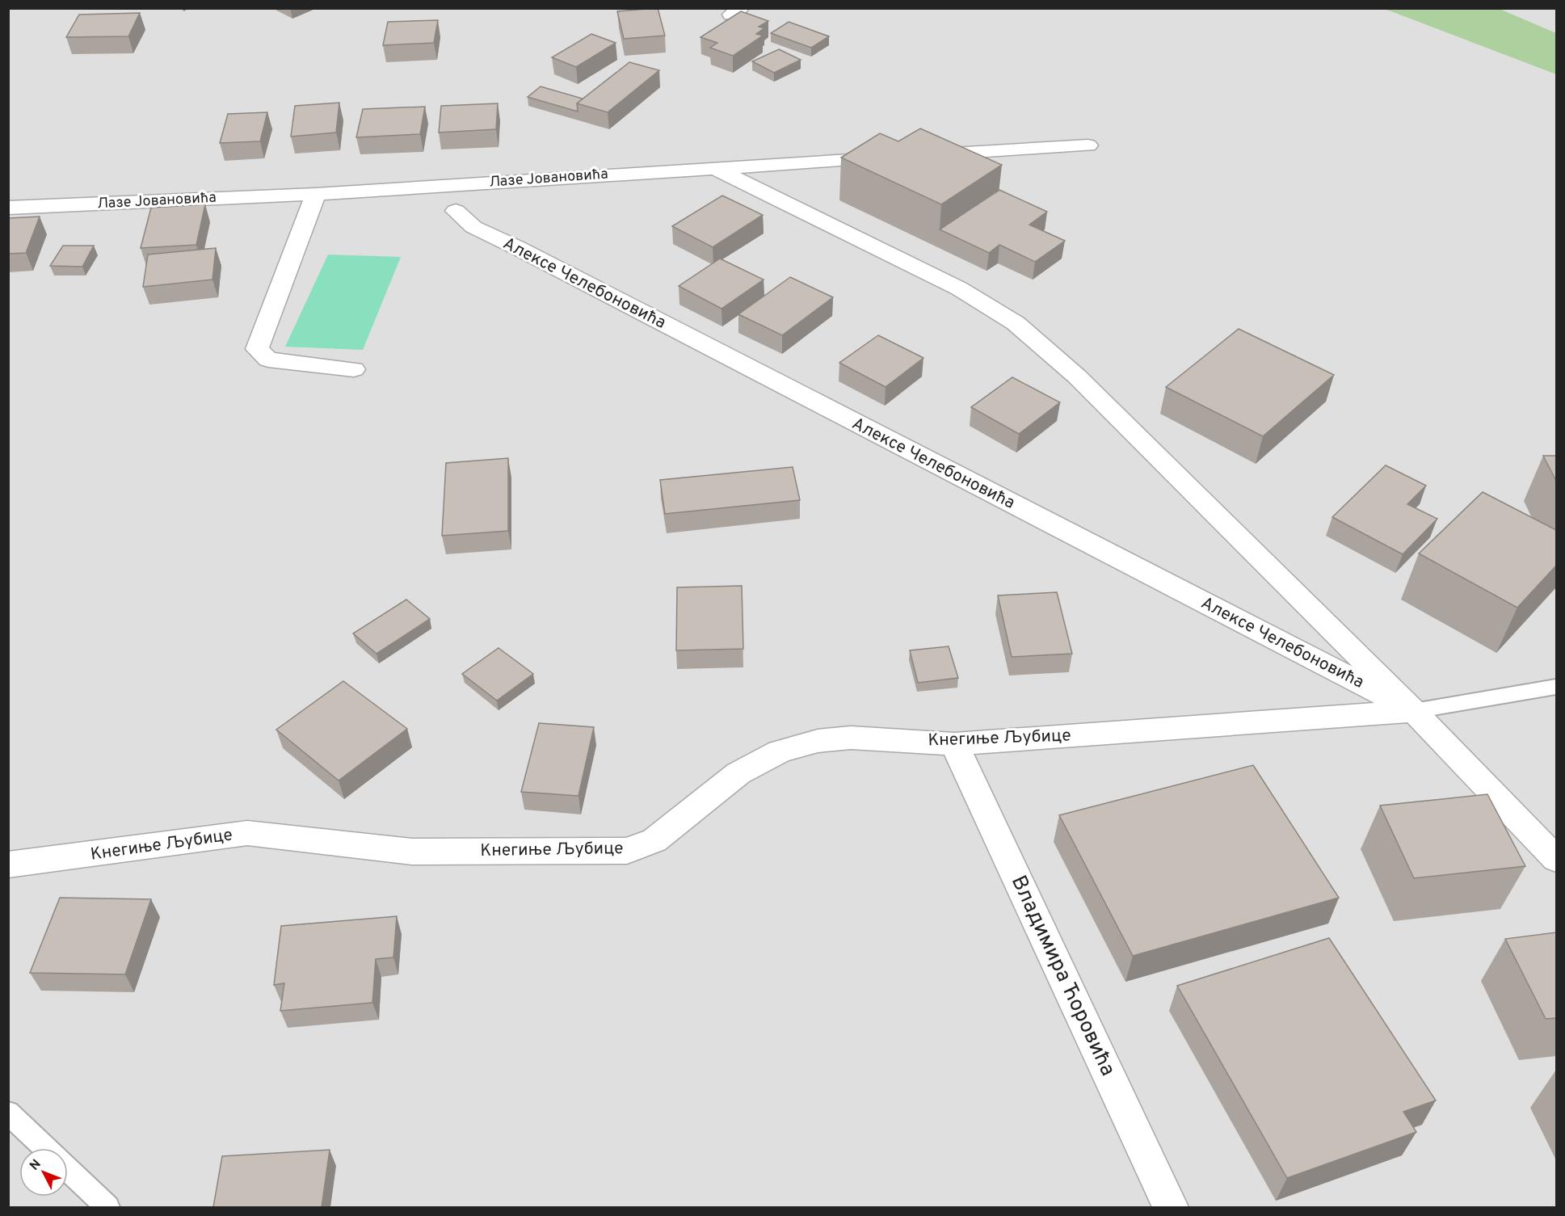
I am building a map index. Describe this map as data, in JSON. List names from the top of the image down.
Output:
{
  "streets": {
    "street": [
      "Лазе Јовановића",
      "Алексе Челебоновића",
      "Кнегиње Љубице",
      "Владимира Ћоровића"
    ]
  },
  "crossings": [
    ["Лазе Јовановића", "Алексе Челебоновића"],
    ["Алексе Челебоновића", "Кнегиње Љубице"],
    ["Кнегиње Љубице", "Владимира Ћоровића"]
  ],
  "north": "top left"
}
